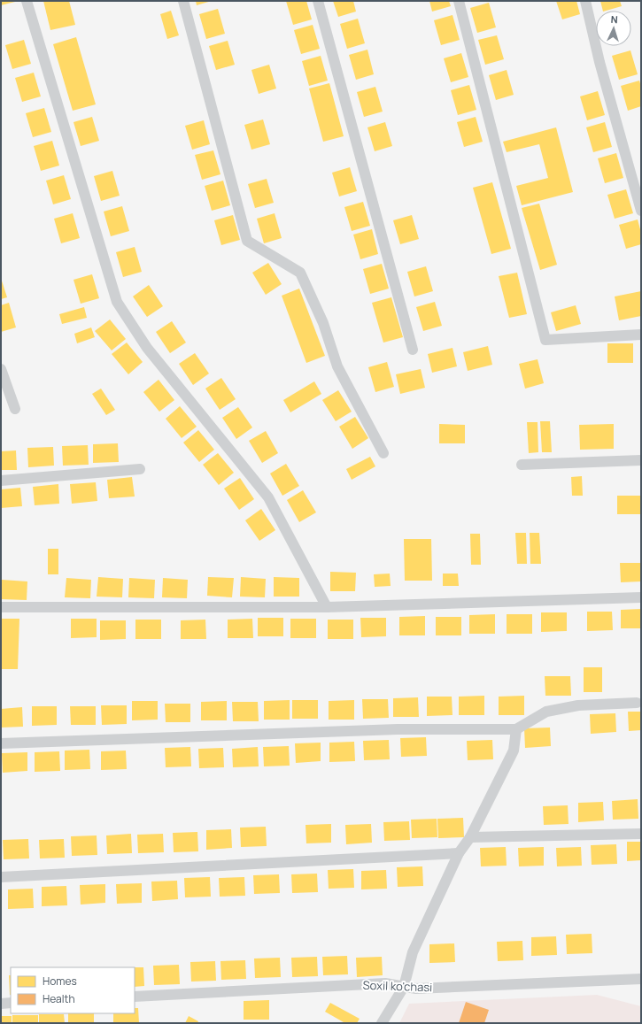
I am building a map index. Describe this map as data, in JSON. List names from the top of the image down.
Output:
{
  "streets": {
    "street": ["Soxil ko'chasi"]
  },
  "legend": ["Homes", "Health"],
  "north": "top"
}
